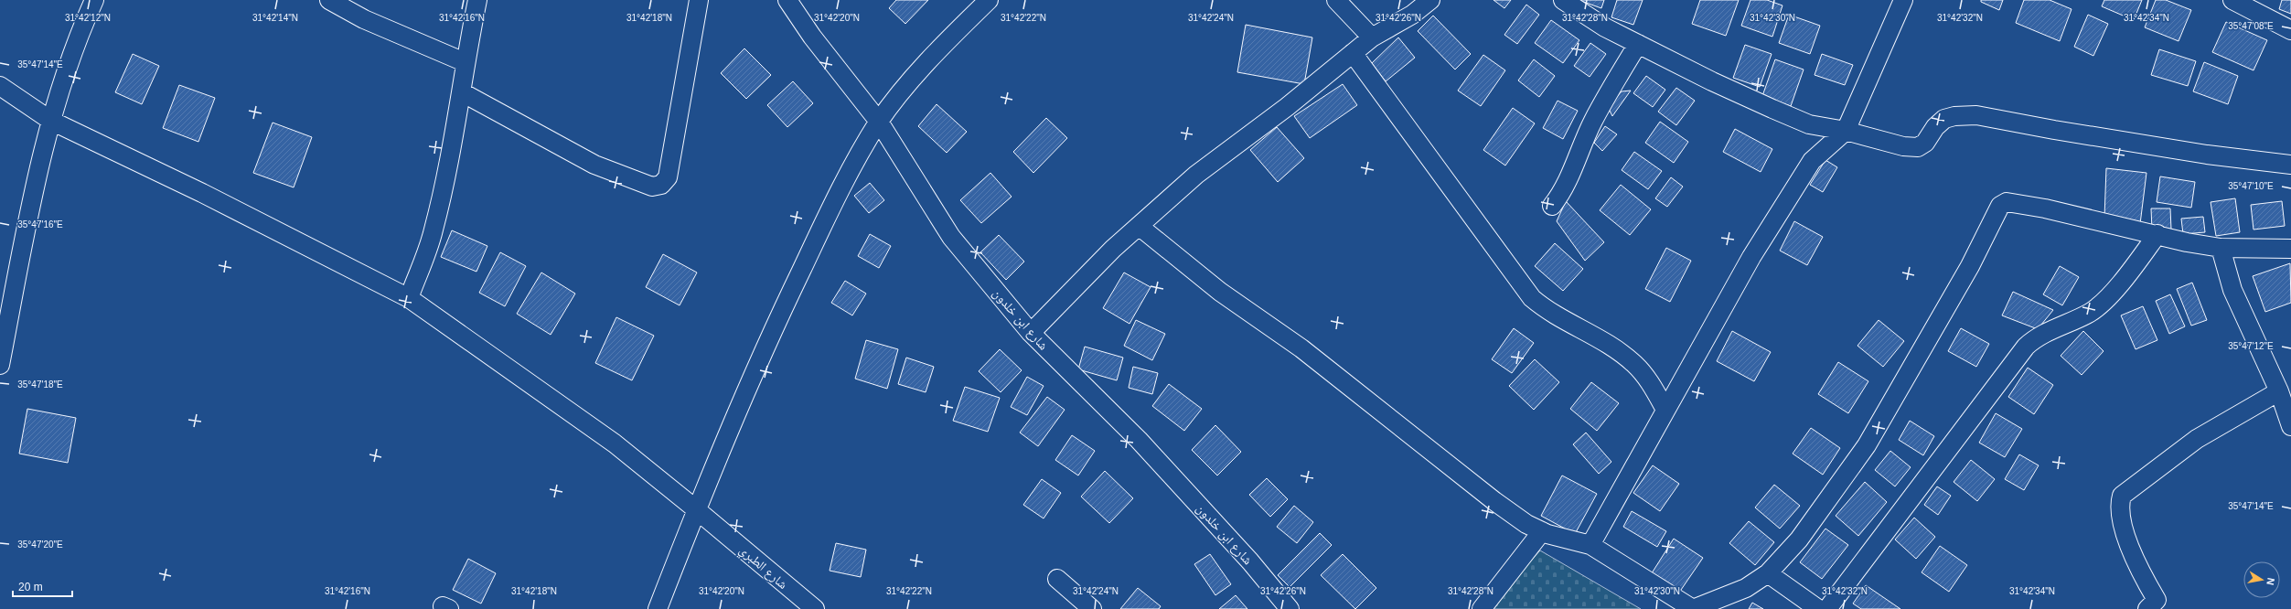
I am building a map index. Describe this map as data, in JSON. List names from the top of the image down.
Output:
{
  "streets": {
    "street": ["شارع ابن خلدون", "شارع الطبري"]
  },
  "scale_bar": "20 m",
  "north": "right",
  "coordinates": [
    "31°42'12\"N",
    "31°42'14\"N",
    "31°42'16\"N",
    "31°42'18\"N",
    "31°42'20\"N",
    "31°42'22\"N",
    "31°42'24\"N",
    "31°42'26\"N",
    "31°42'28\"N",
    "31°42'30\"N",
    "31°42'34\"N",
    "31°42'32\"N",
    "35°47'08\"E",
    "35°47'14\"E",
    "35°47'10\"E",
    "35°47'16\"E",
    "35°47'12\"E",
    "35°47'18\"E",
    "35°47'20\"E"
  ]
}
